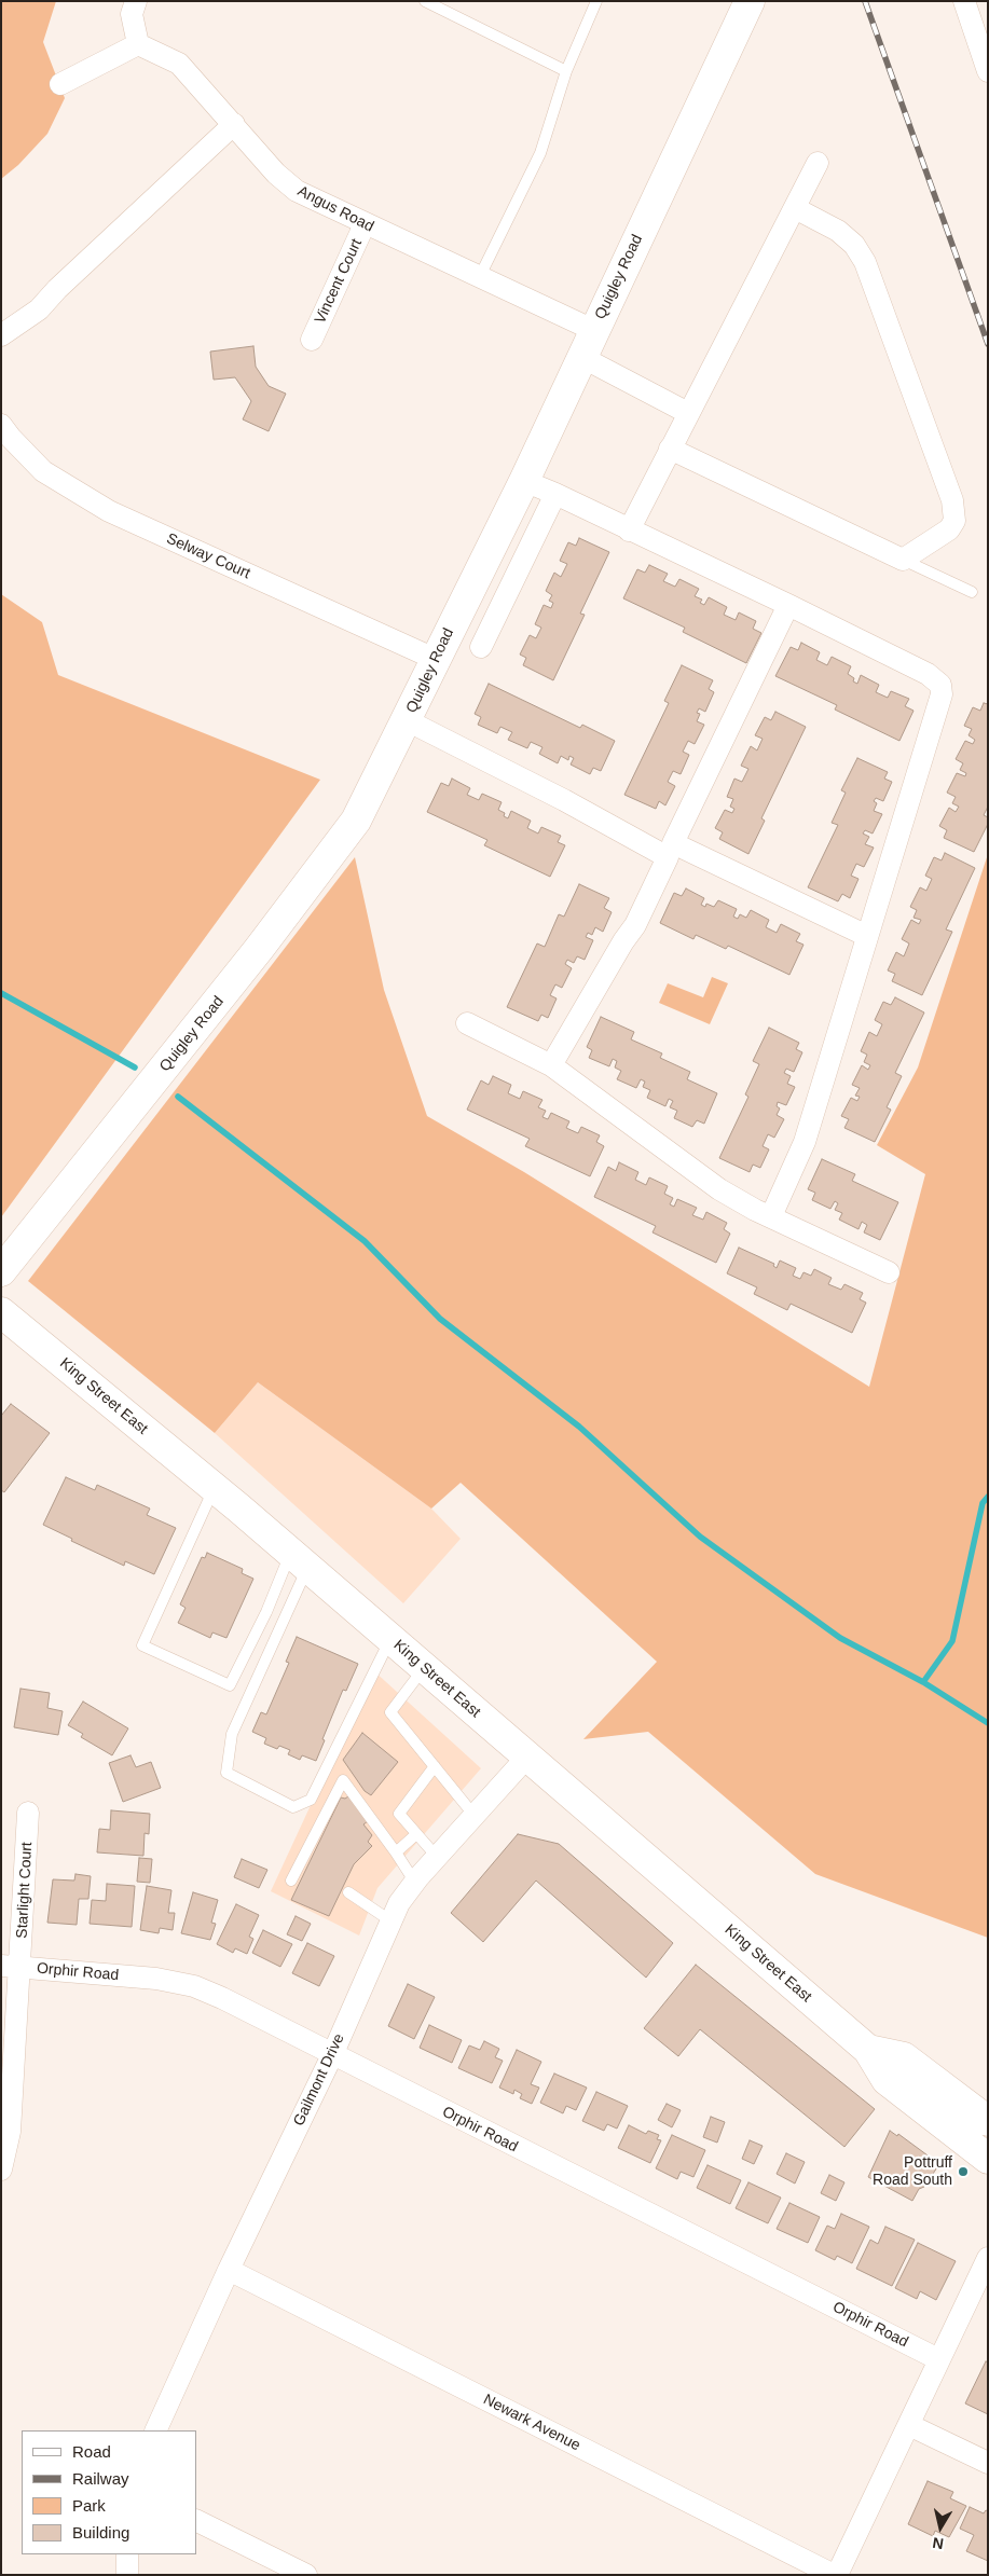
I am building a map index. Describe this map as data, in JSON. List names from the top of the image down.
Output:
{
  "streets": {
    "street": [
      "Angus Road",
      "Quigley Road",
      "Vincent Court",
      "Selway Court",
      "King Street East",
      "Starlight Court",
      "Orphir Road",
      "Gailmont Drive",
      "Newark Avenue"
    ]
  },
  "crossings": [
    ["Angus Road", "Quigley Road"],
    ["Angus Road", "Vincent Court"],
    ["Quigley Road", "Selway Court"],
    ["King Street East", "Gailmont Drive"],
    ["Starlight Court", "Orphir Road"],
    ["Orphir Road", "Gailmont Drive"],
    ["Gailmont Drive", "Newark Avenue"]
  ],
  "places": ["Pottruff Road South"],
  "legend": [
    "Road",
    "Railway",
    "Park",
    "Building"
  ],
  "north": "bottom"
}
